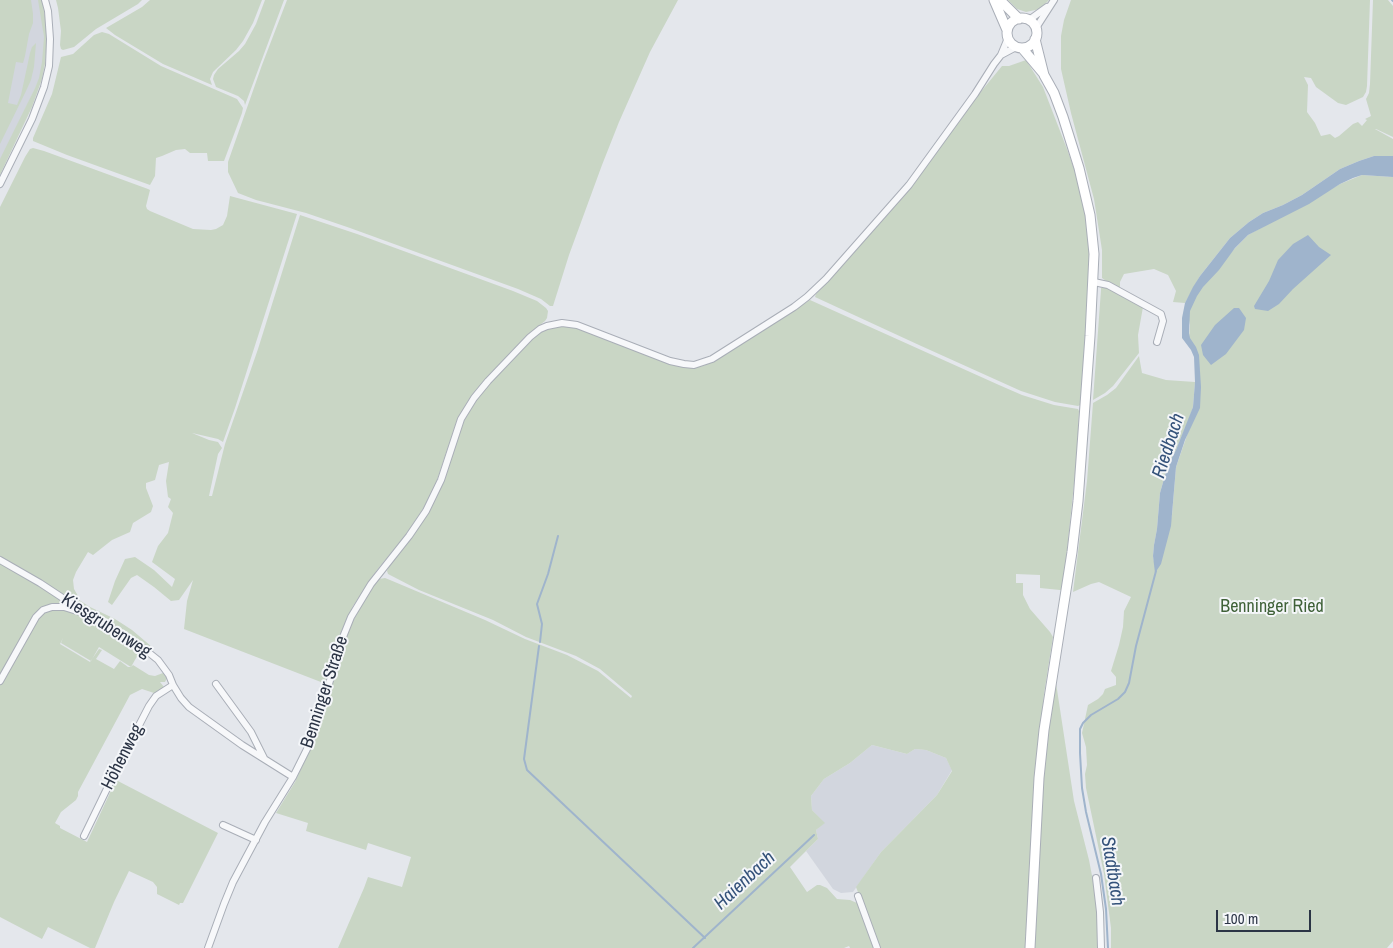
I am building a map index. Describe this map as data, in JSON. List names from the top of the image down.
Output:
{
  "streets": {
    "street": ["Kiesgrubenweg", "Benninger Straße", "Höhenweg"]
  },
  "crossings": [
    ["Kiesgrubenweg", "Benninger Straße"],
    ["Kiesgrubenweg", "Höhenweg"]
  ],
  "water": ["Riedbach", "Stadtbach", "Haienbach"],
  "parks": ["Benninger Ried"],
  "scale_bar": "100 m"
}
